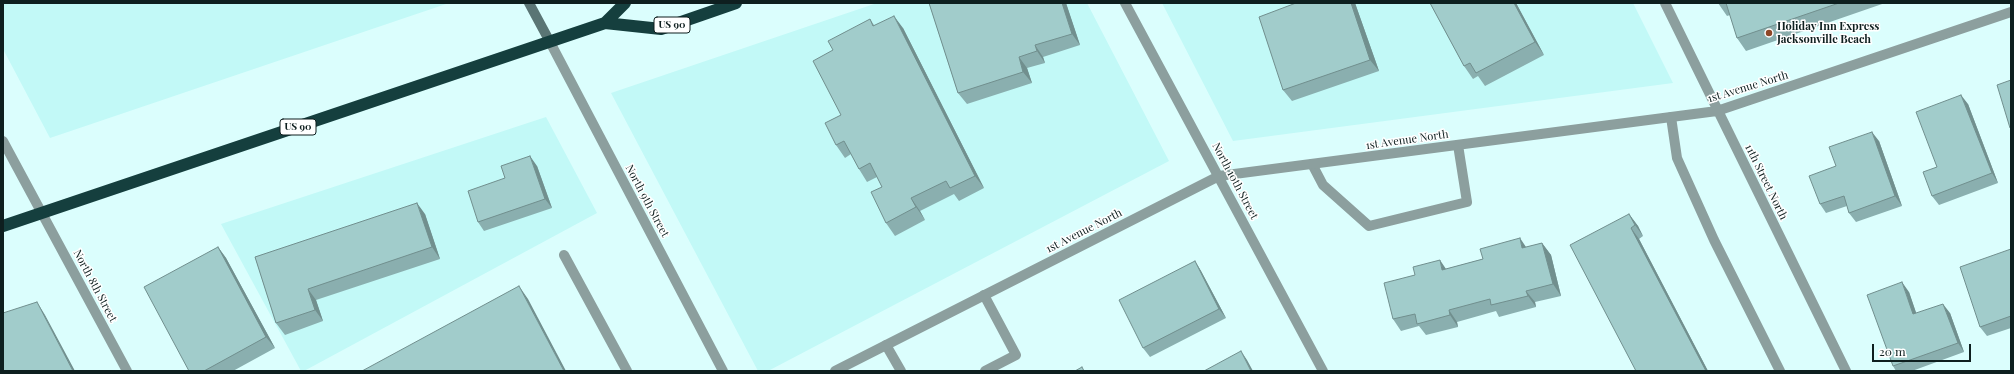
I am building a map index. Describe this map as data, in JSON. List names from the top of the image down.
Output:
{
  "streets": {
    "highway": ["US 90"],
    "street": [
      "1st Avenue North",
      "North 10th Street",
      "11th Street North",
      "North 9th Street",
      "North 8th Street"
    ]
  },
  "crossings": [
    ["US 90", "North 9th Street"],
    ["US 90", "North 8th Street"],
    ["1st Avenue North", "North 10th Street"],
    ["1st Avenue North", "11th Street North"]
  ],
  "places": ["Holiday Inn Express Jacksonville Beach"],
  "scale_bar": "20 m"
}
